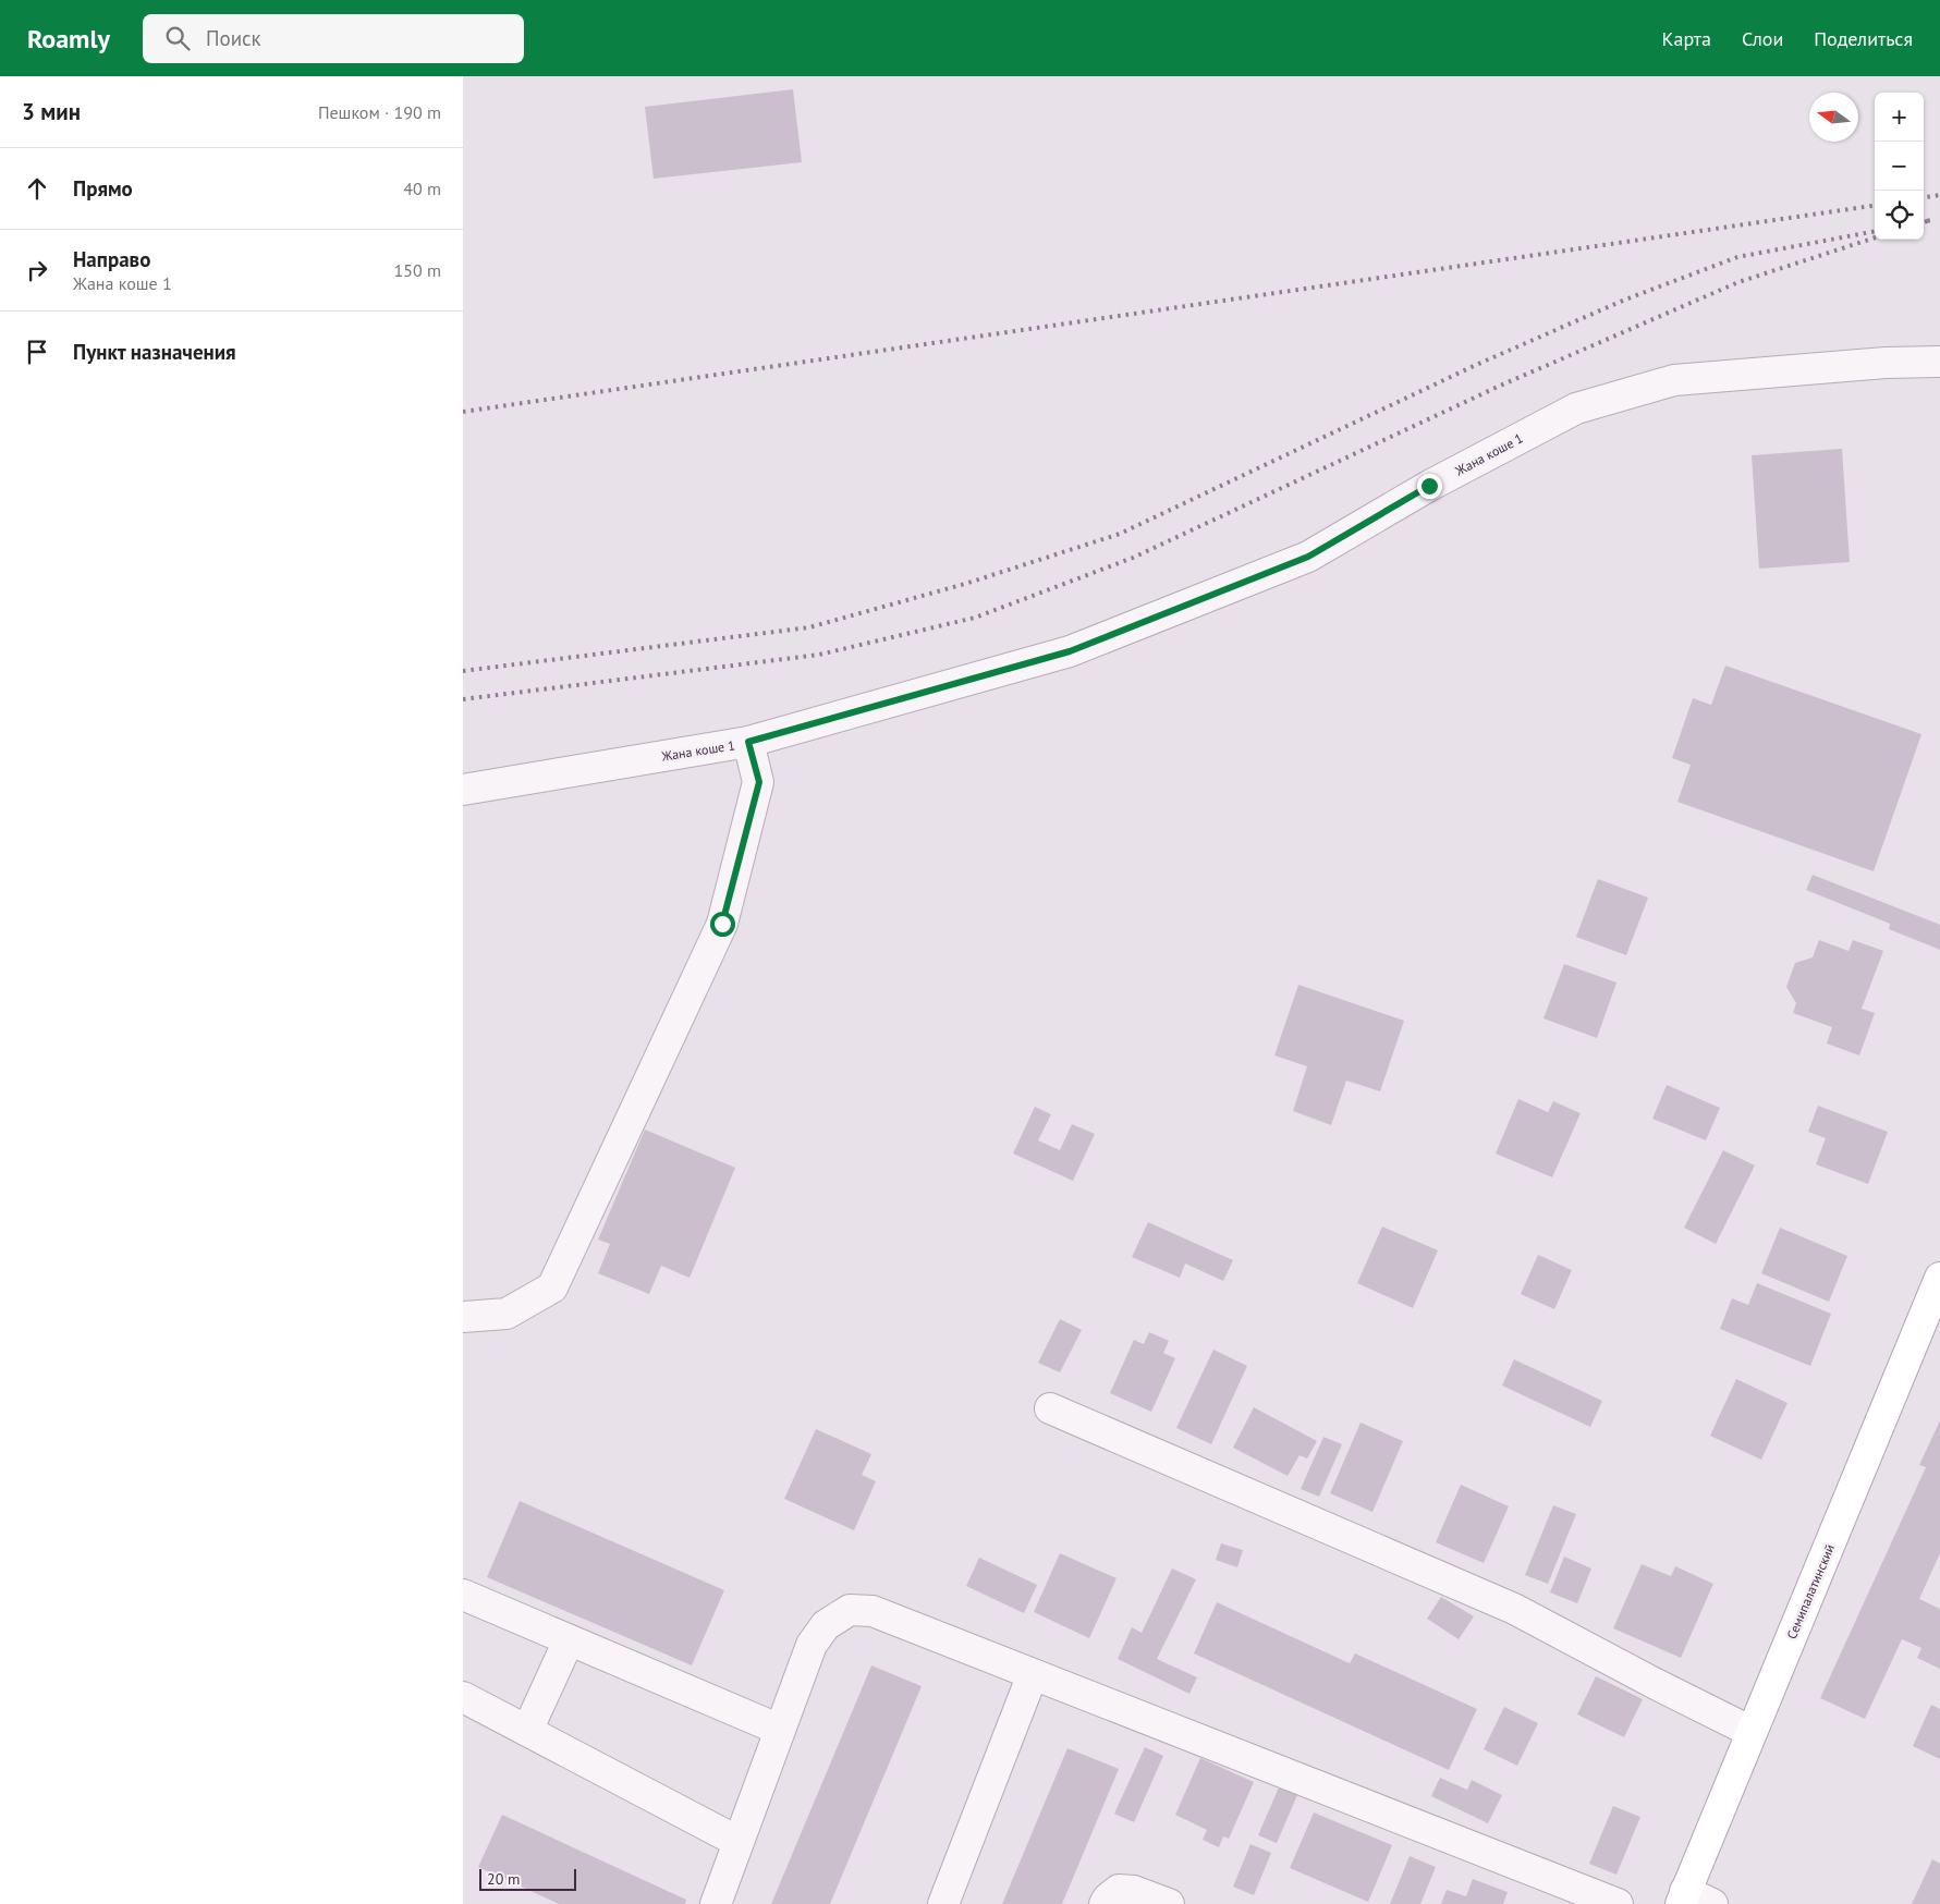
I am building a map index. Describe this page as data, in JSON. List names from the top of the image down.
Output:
{
  "streets": {
    "main road": ["Семипалатинский"],
    "street": ["Жана коше 1"]
  },
  "scale_bar": "20 m",
  "north": "left",
  "page": {
    "header": "Roamly",
    "search": "Поиск",
    "nav": ["Карта", "Слои", "Поделиться"],
    "heading": ["3 мин", "Пешком · 190 m"],
    "map_buttons": ["+", "−"],
    "list": [
      ["Прямо", "40 m"],
      ["Направо", "Жана коше 1", "150 m"],
      "Пункт назначения"
    ],
    "scale": "20 m"
  }
}
